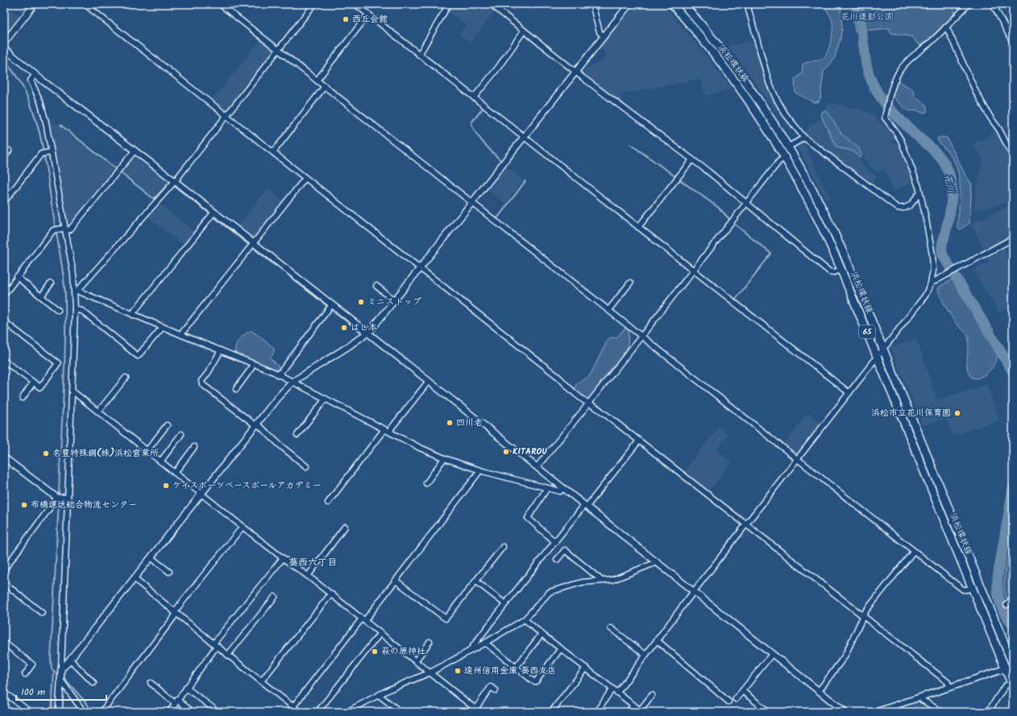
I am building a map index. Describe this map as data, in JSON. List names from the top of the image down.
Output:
{
  "streets": {
    "main road": ["浜松環状線", "65"]
  },
  "districts": ["葵西六丁目"],
  "water": ["花川"],
  "parks": ["花川運動公園"],
  "places": [
    "西丘会館",
    "ミニストップ",
    "はし本",
    "浜松市立花川保育園",
    "四川老",
    "KITAROU",
    "名豊特殊鋼(株)浜松営業所",
    "ケイスポーツベースボールアカデミー",
    "布橋運送総合物流センター",
    "萩の原神社",
    "遠州信用金庫 葵西支店"
  ],
  "scale_bar": "100 m"
}
